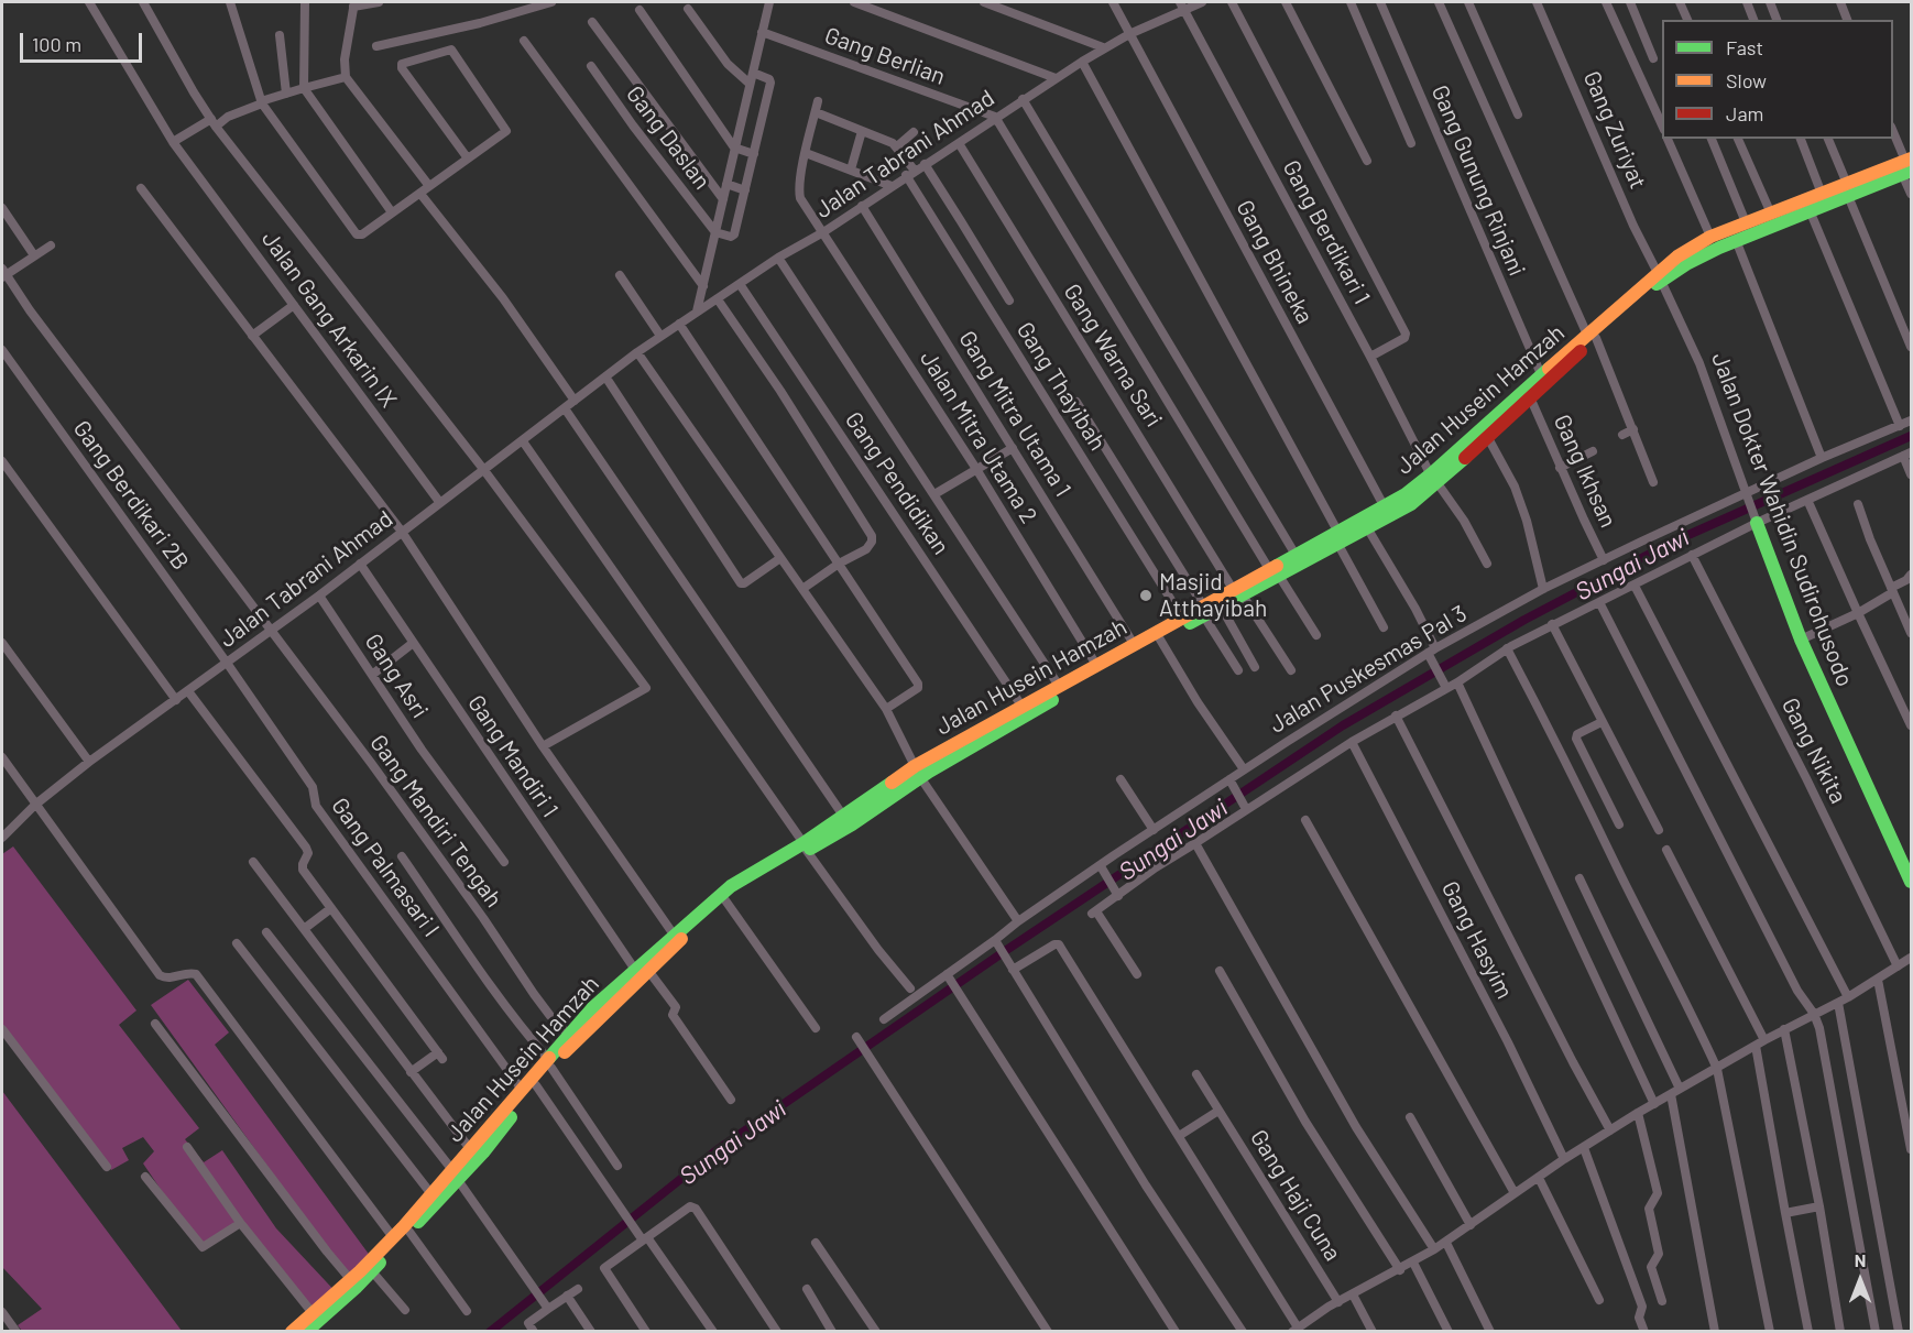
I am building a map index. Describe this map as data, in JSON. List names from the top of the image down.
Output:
{
  "streets": {
    "street": [
      "Gang Berlian",
      "Gang Zuriyat",
      "Gang Daslan",
      "Jalan Tabrani Ahmad",
      "Gang Gunung Rinjani",
      "Gang Berdikari 1",
      "Gang Bhineka",
      "Jalan Gang Arkarin IX",
      "Gang Warna Sari",
      "Gang Thayibah",
      "Jalan Husein Hamzah",
      "Gang Mitra Utama 1",
      "Jalan Mitra Utama 2",
      "Gang Ikhsan",
      "Gang Pendidikan",
      "Gang Berdikari 2B",
      "Jalan Dokter Wahidin Sudirohusodo",
      "Jalan Puskesmas Pal 3",
      "Gang Asri",
      "Gang Nikita",
      "Gang Mandiri 1",
      "Gang Mandiri Tengah",
      "Gang Palmasari I",
      "Gang Hasyim",
      "Gang Haji Cuna"
    ]
  },
  "crossings": [
    ["Gang Berlian", "Jalan Tabrani Ahmad"],
    ["Gang Zuriyat", "Jalan Husein Hamzah"],
    ["Gang Zuriyat", "Jalan Dokter Wahidin Sudirohusodo"],
    ["Jalan Tabrani Ahmad", "Gang Berdikari 1"],
    ["Jalan Tabrani Ahmad", "Gang Bhineka"],
    ["Jalan Tabrani Ahmad", "Jalan Gang Arkarin IX"],
    ["Jalan Tabrani Ahmad", "Gang Warna Sari"],
    ["Jalan Tabrani Ahmad", "Gang Thayibah"],
    ["Jalan Tabrani Ahmad", "Gang Mitra Utama 1"],
    ["Jalan Tabrani Ahmad", "Jalan Mitra Utama 2"],
    ["Jalan Tabrani Ahmad", "Gang Pendidikan"],
    ["Jalan Tabrani Ahmad", "Gang Berdikari 2B"],
    ["Jalan Tabrani Ahmad", "Gang Asri"],
    ["Jalan Tabrani Ahmad", "Gang Mandiri 1"],
    ["Jalan Tabrani Ahmad", "Gang Mandiri Tengah"],
    ["Jalan Tabrani Ahmad", "Gang Palmasari I"],
    ["Gang Gunung Rinjani", "Jalan Husein Hamzah"],
    ["Gang Berdikari 1", "Jalan Husein Hamzah"],
    ["Gang Bhineka", "Jalan Husein Hamzah"],
    ["Gang Warna Sari", "Jalan Husein Hamzah"],
    ["Gang Thayibah", "Jalan Husein Hamzah"],
    ["Jalan Husein Hamzah", "Gang Mitra Utama 1"],
    ["Jalan Husein Hamzah", "Jalan Mitra Utama 2"],
    ["Jalan Husein Hamzah", "Gang Ikhsan"],
    ["Jalan Husein Hamzah", "Gang Pendidikan"],
    ["Jalan Husein Hamzah", "Jalan Dokter Wahidin Sudirohusodo"],
    ["Jalan Husein Hamzah", "Gang Mandiri 1"],
    ["Jalan Husein Hamzah", "Gang Mandiri Tengah"],
    ["Jalan Husein Hamzah", "Gang Palmasari I"],
    ["Gang Ikhsan", "Jalan Puskesmas Pal 3"],
    ["Gang Berdikari 2B", "Gang Palmasari I"],
    ["Jalan Dokter Wahidin Sudirohusodo", "Jalan Puskesmas Pal 3"]
  ],
  "water": ["Sungai Jawi"],
  "places": ["Masjid Atthayibah"],
  "legend": ["Fast", "Slow", "Jam"],
  "scale_bar": "100 m",
  "north": "top"
}
